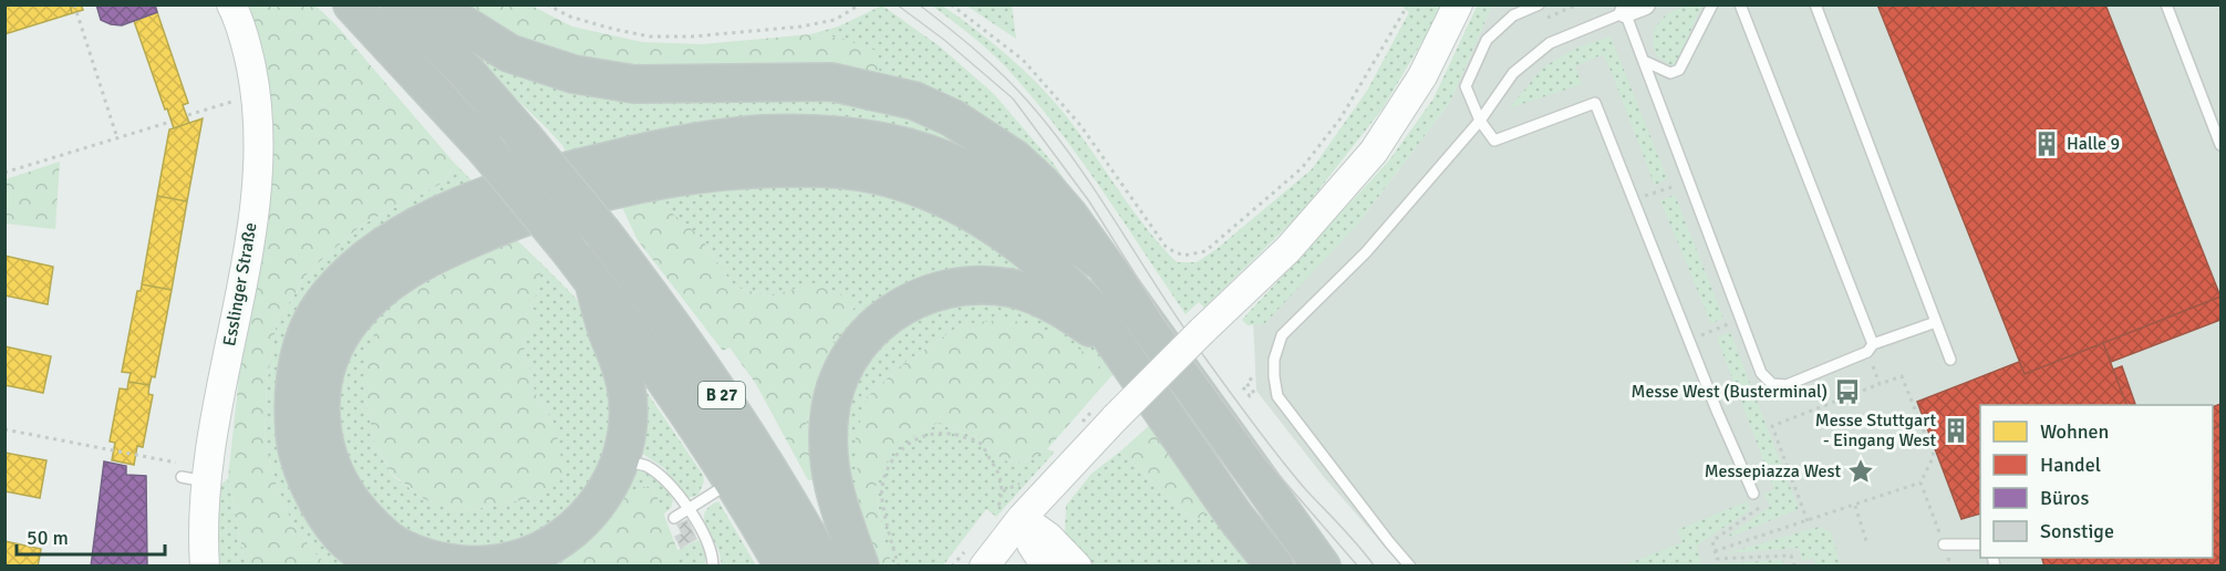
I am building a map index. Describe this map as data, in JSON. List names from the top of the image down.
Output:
{
  "streets": {
    "highway": ["B 27"],
    "main road": ["Esslinger Straße"]
  },
  "places": {
    "building": ["Halle 9", "Messe Stuttgart - Eingang West"],
    "bus stop": ["Messe West (Busterminal)"],
    "place": ["Messepiazza West"]
  },
  "legend": [
    "Wohnen",
    "Handel",
    "Büros",
    "Sonstige"
  ],
  "scale_bar": "50 m"
}
